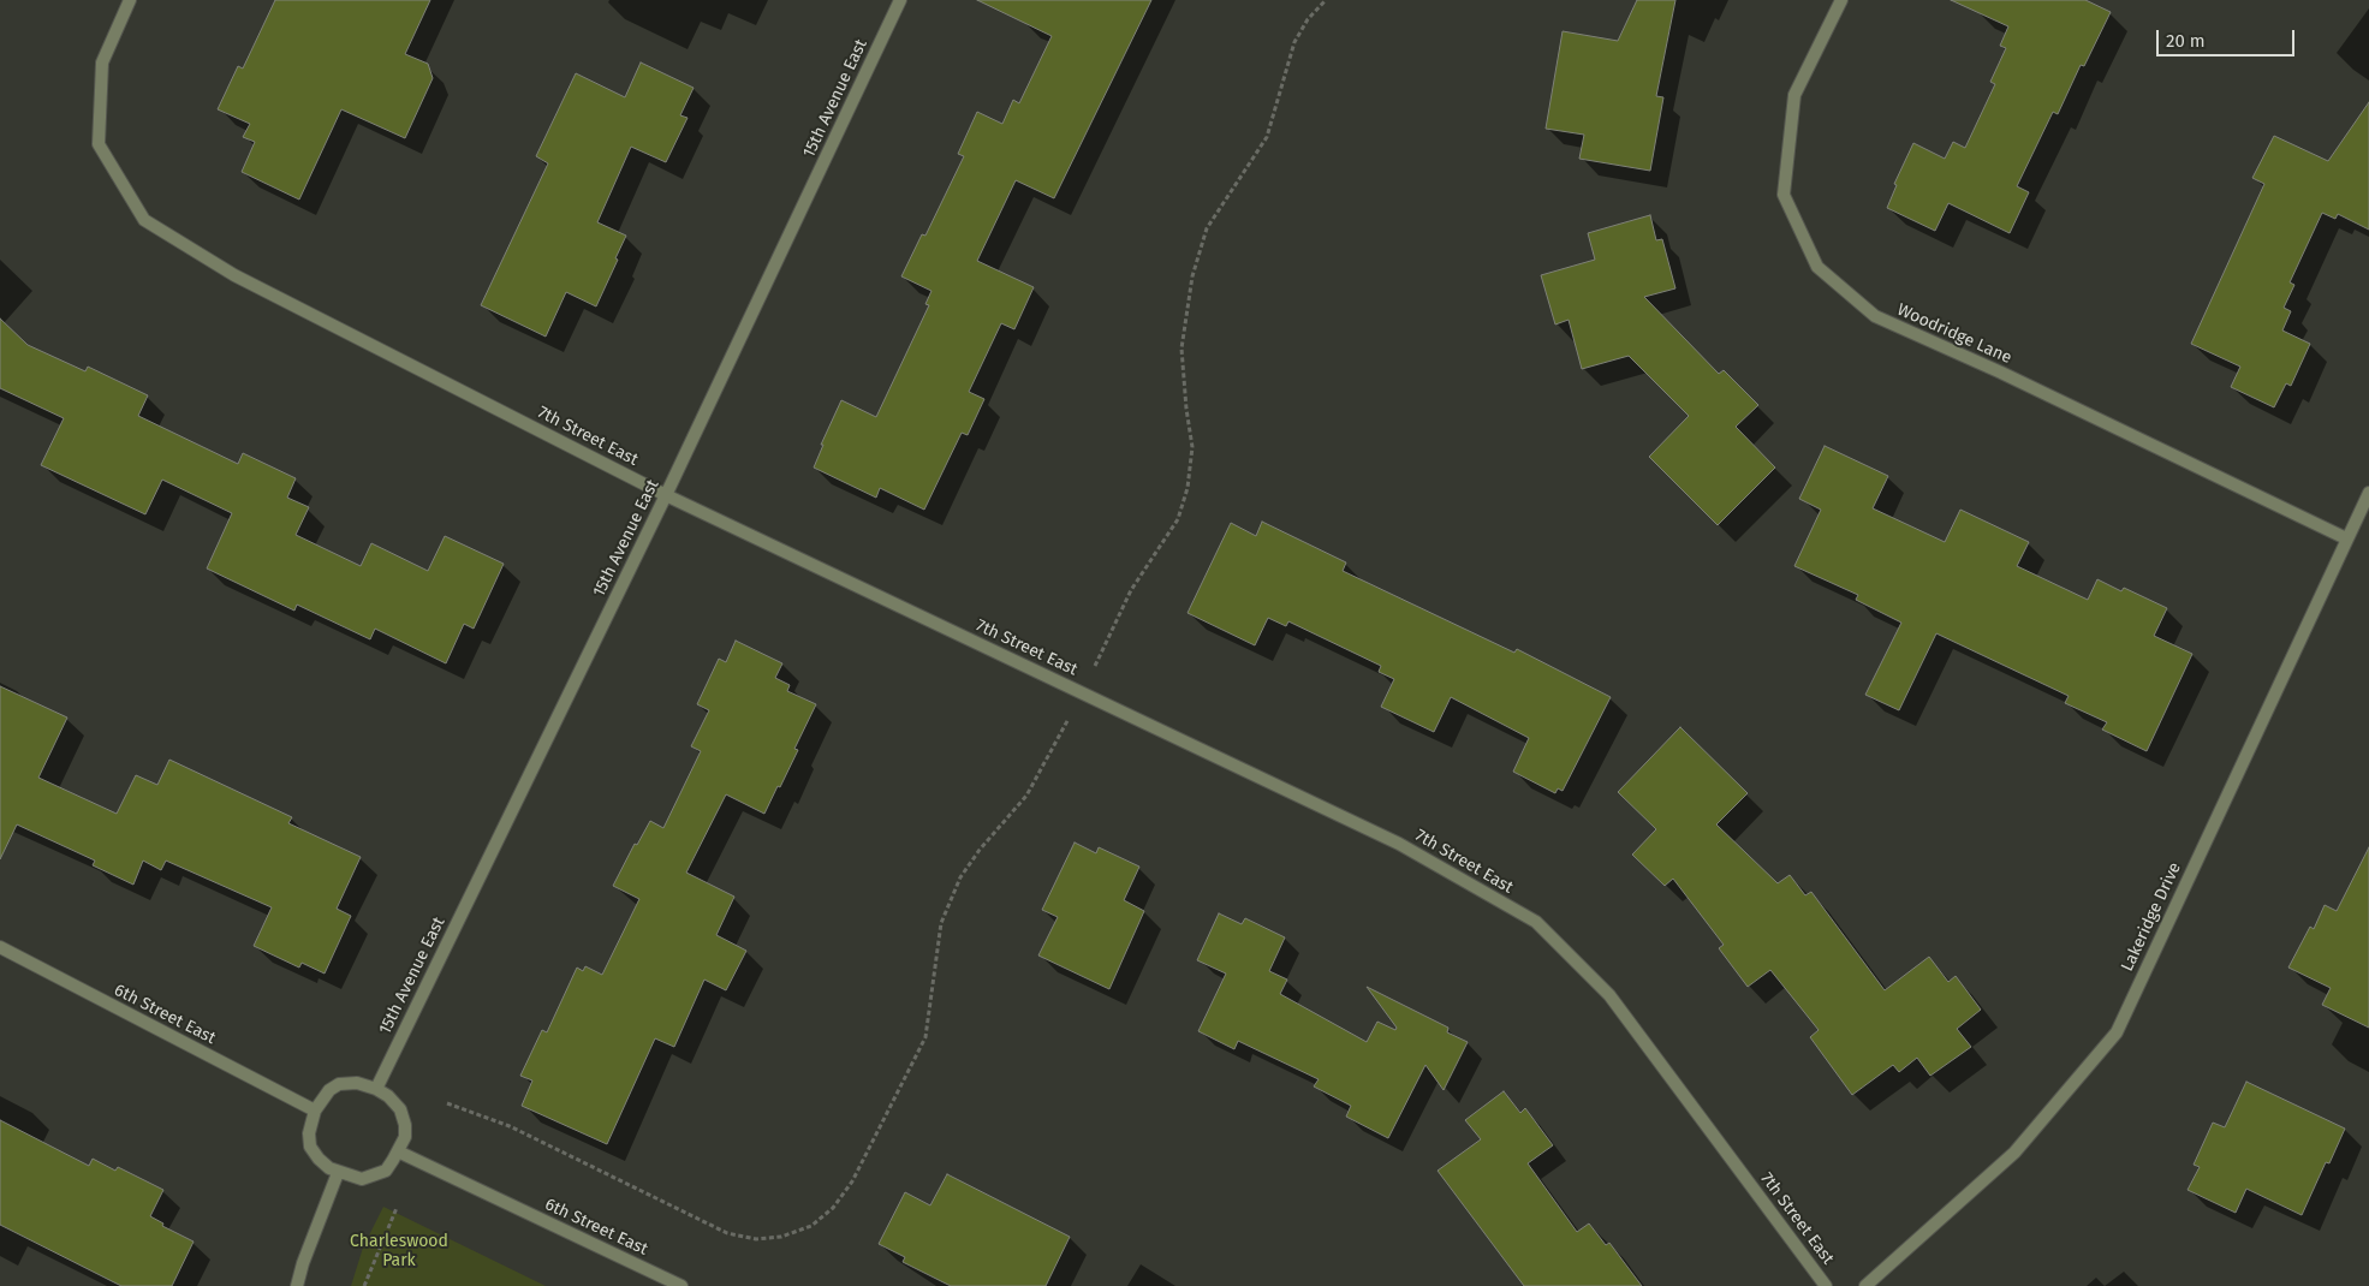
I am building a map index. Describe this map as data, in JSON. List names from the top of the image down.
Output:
{
  "streets": {
    "street": [
      "15th Avenue East",
      "Woodridge Lane",
      "7th Street East",
      "Lakeridge Drive",
      "6th Street East"
    ]
  },
  "crossings": [
    ["15th Avenue East", "7th Street East"],
    ["15th Avenue East", "6th Street East"],
    ["Woodridge Lane", "Lakeridge Drive"]
  ],
  "parks": ["Charleswood Park"],
  "scale_bar": "20 m"
}
